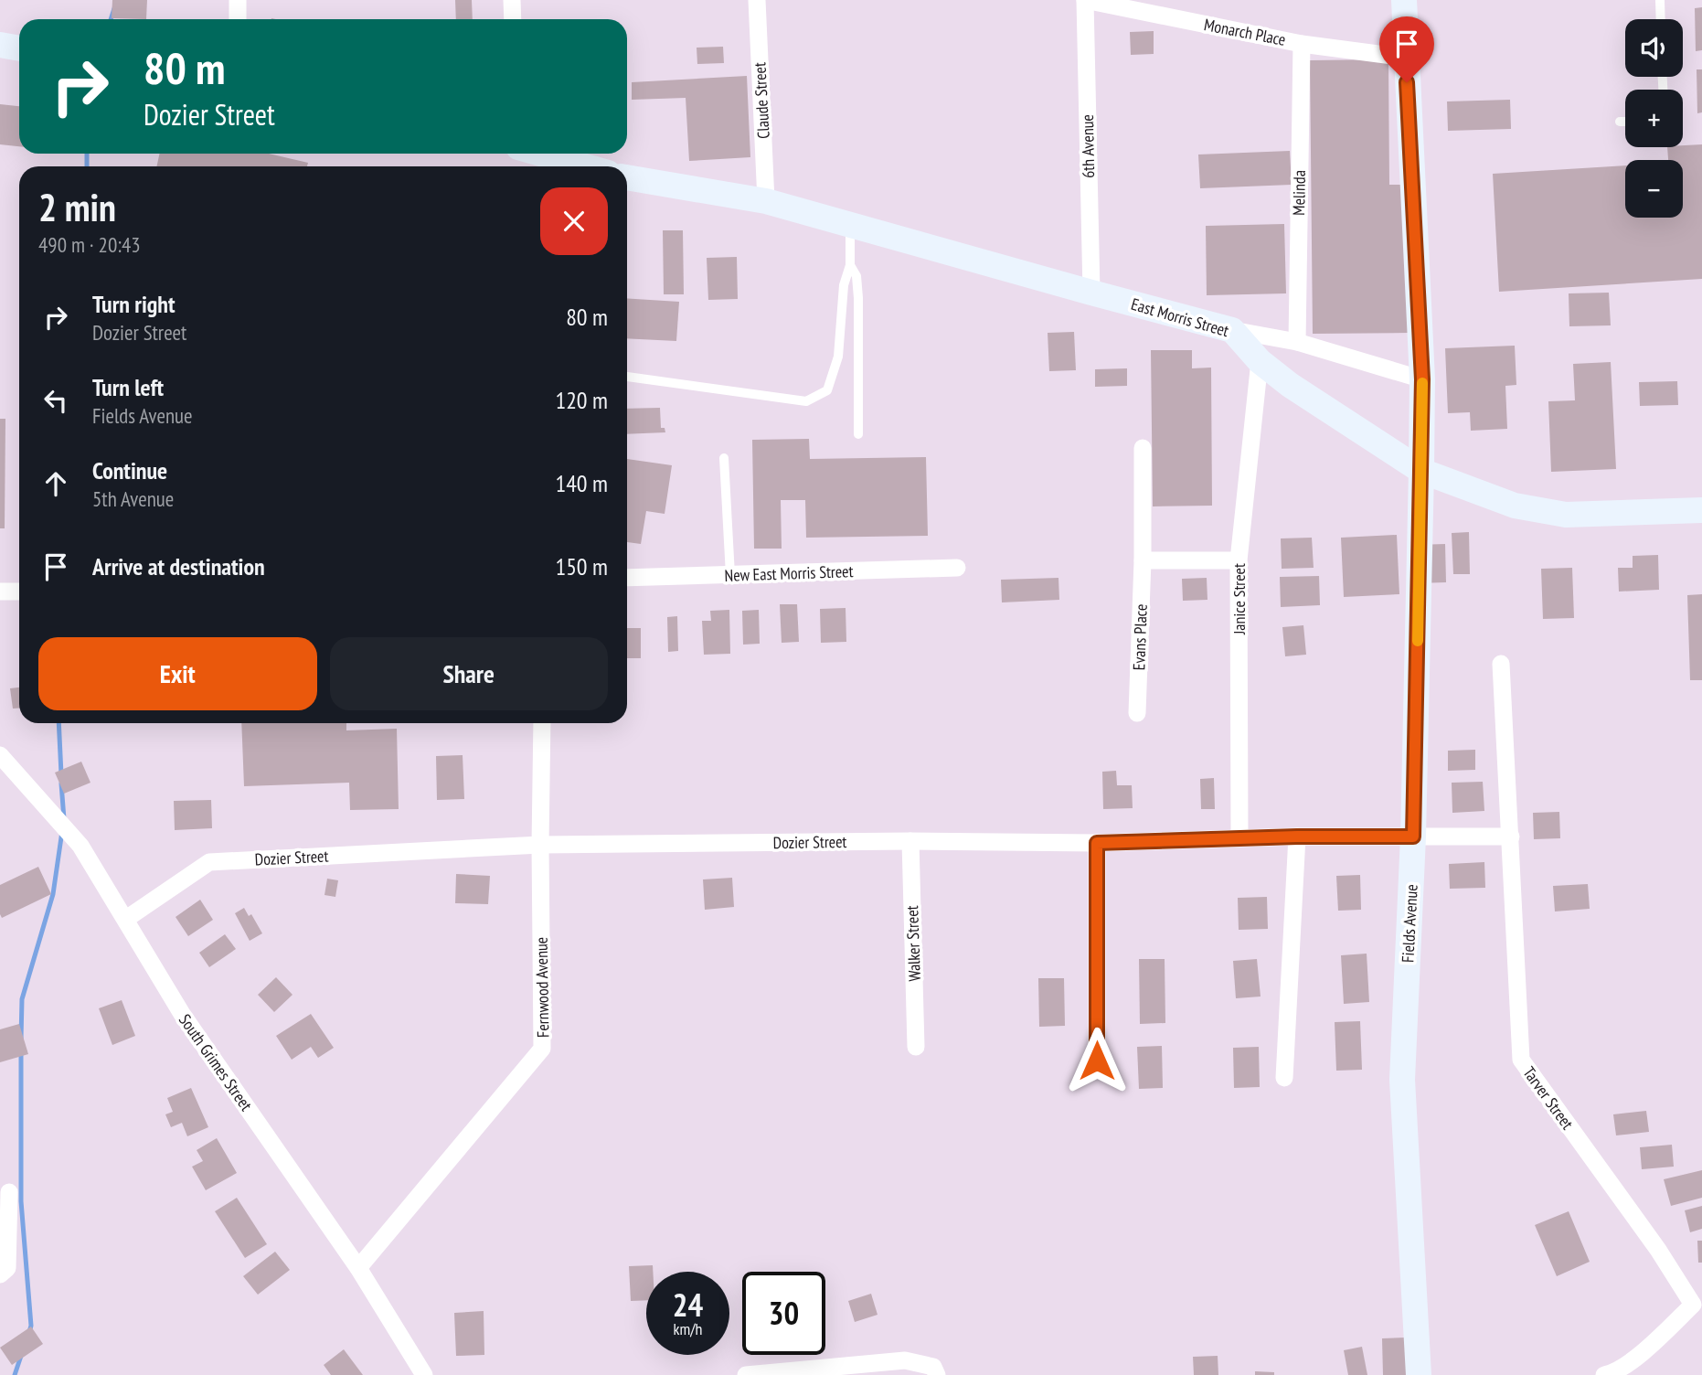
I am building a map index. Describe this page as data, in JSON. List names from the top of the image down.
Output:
{
  "streets": {
    "street": [
      "Monarch Place",
      "Claude Street",
      "6th Avenue",
      "Melinda",
      "East Morris Street",
      "New East Morris Street",
      "Janice Street",
      "Evans Place",
      "Dozier Street",
      "Fields Avenue",
      "Walker Street",
      "Fernwood Avenue",
      "South Grimes Street",
      "Tarver Street"
    ]
  },
  "crossings": [
    ["Monarch Place", "6th Avenue"],
    ["Monarch Place", "Melinda"],
    ["Monarch Place", "Fields Avenue"],
    ["Claude Street", "East Morris Street"],
    ["6th Avenue", "East Morris Street"],
    ["East Morris Street", "Janice Street"],
    ["East Morris Street", "Fields Avenue"],
    ["Janice Street", "Dozier Street"],
    ["Dozier Street", "Fields Avenue"],
    ["Dozier Street", "Walker Street"],
    ["Dozier Street", "Fernwood Avenue"],
    ["Dozier Street", "South Grimes Street"],
    ["Dozier Street", "Tarver Street"],
    ["Fernwood Avenue", "South Grimes Street"]
  ],
  "page": {
    "map_buttons": ["+", "−"],
    "turn": ["80 m", "Dozier Street"],
    "heading": ["2 min", "490 m · 20:43"],
    "list": [
      {
        "name": "Turn right",
        "note": "Dozier Street",
        "value": "80 m"
      },
      {
        "name": "Turn left",
        "note": "Fields Avenue",
        "value": "120 m"
      },
      {
        "name": "Continue",
        "note": "5th Avenue",
        "value": "140 m"
      },
      {
        "name": "Arrive at destination",
        "value": "150 m"
      }
    ],
    "buttons": ["Exit", "Share"],
    "speed": "24 km/h",
    "limit": "30"
  }
}
